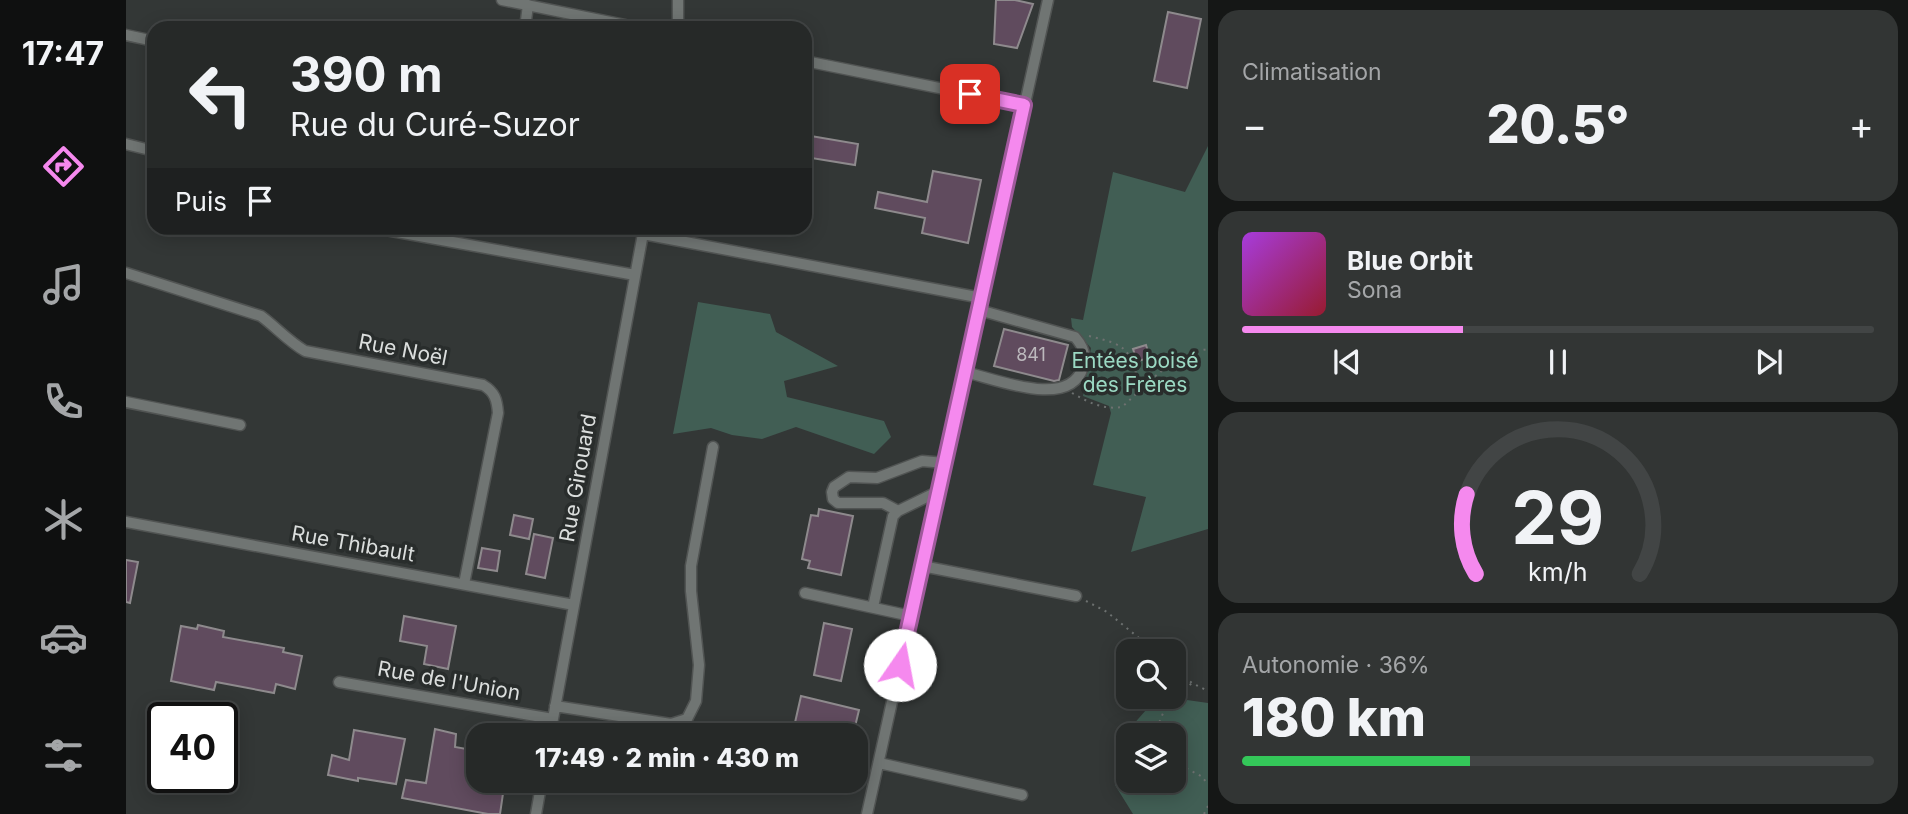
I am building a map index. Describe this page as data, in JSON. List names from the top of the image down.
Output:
{
  "streets": {
    "street": [
      "Rue Noël",
      "Rue Girouard",
      "Rue Thibault",
      "Rue de l'Union"
    ]
  },
  "crossings": [
    ["Rue Noël", "Rue Thibault"],
    ["Rue Girouard", "Rue Thibault"],
    ["Rue Girouard", "Rue de l'Union"]
  ],
  "parks": ["Entées boisé des Frères"],
  "house_numbers": ["841"],
  "page": {
    "tabs": "17:47",
    "tile": [
      "Climatisation",
      ["Autonomie · 36%", "180 km"]
    ],
    "turn": ["390 m", "Rue du Curé-Suzor"],
    "heat": ["−", "20.5°", "+"],
    "then": "Puis",
    "song": ["Blue Orbit", "Sona"],
    "limit": "40",
    "trip": "17:49 · 2 min · 430 m",
    "gauge": ["29", "km/h"]
  }
}
